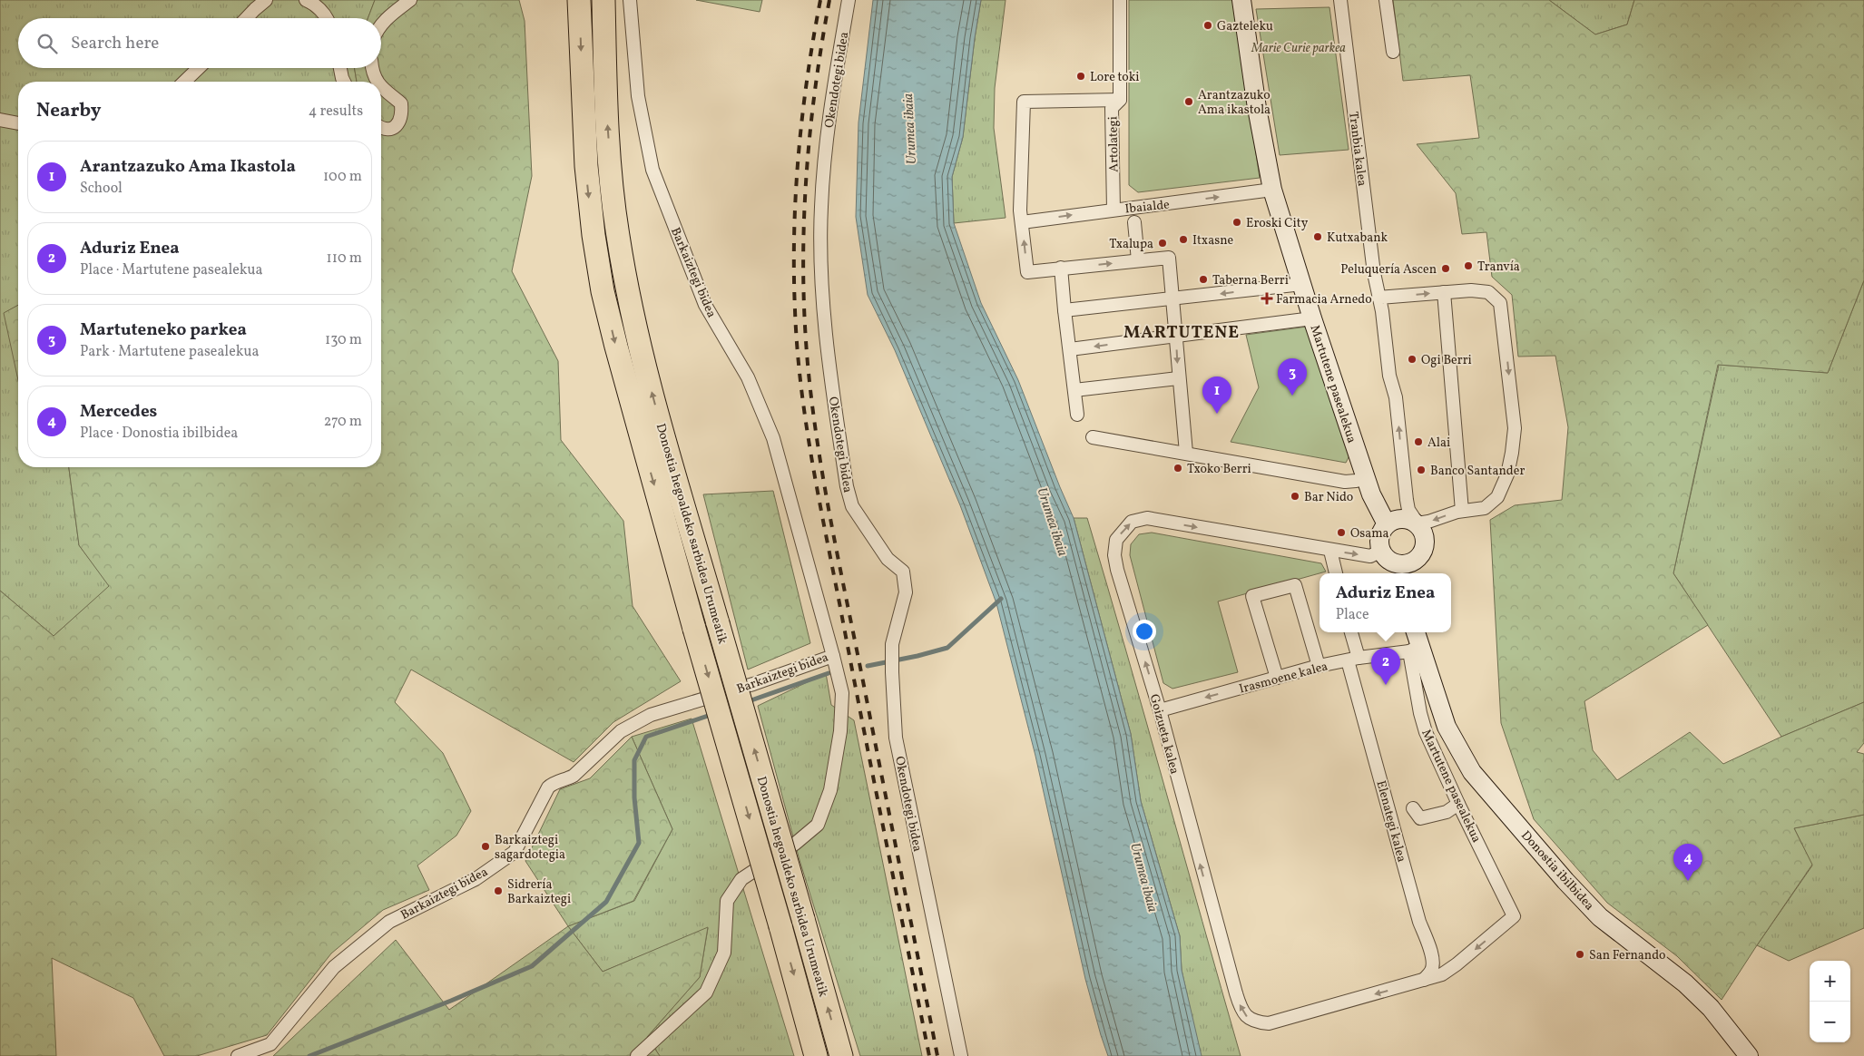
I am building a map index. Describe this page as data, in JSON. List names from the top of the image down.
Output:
{
  "streets": {
    "highway": ["Donostia hegoaldeko sarbidea Urumeatik"],
    "main road": ["Martutene pasealekua", "Donostia ibilbidea"],
    "street": [
      "Okendotegi bidea",
      "Artolategi",
      "Tranbia kalea",
      "Ibaialde",
      "Barkaiztegi bidea",
      "Irasmoene kalea",
      "Goizueta kalea",
      "Elenategi kalea"
    ]
  },
  "crossings": [
    ["Artolategi", "Ibaialde"],
    ["Tranbia kalea", "Martutene pasealekua"],
    ["Tranbia kalea", "Goizueta kalea"],
    ["Ibaialde", "Martutene pasealekua"],
    ["Martutene pasealekua", "Irasmoene kalea"],
    ["Martutene pasealekua", "Goizueta kalea"],
    ["Martutene pasealekua", "Elenategi kalea"],
    ["Martutene pasealekua", "Donostia ibilbidea"],
    ["Irasmoene kalea", "Goizueta kalea"],
    ["Irasmoene kalea", "Elenategi kalea"],
    ["Irasmoene kalea", "Donostia ibilbidea"],
    ["Goizueta kalea", "Elenategi kalea"]
  ],
  "one_way": ["Irasmoene kalea"],
  "districts": ["MARTUTENE"],
  "water": ["Urumea ibaia"],
  "parks": ["Marie Curie parkea"],
  "places": {
    "other": [
      "Gazteleku",
      "Lore toki",
      "Arantzazuko Ama ikastola",
      "Eroski City",
      "Kutxabank",
      "Itxasne",
      "Txalupa",
      "Tranvía",
      "Peluquería Ascen",
      "Taberna Berri",
      "Ogi Berri",
      "Alai",
      "Txoko Berri",
      "Banco Santander",
      "Bar Nido",
      "Osama",
      "Barkaiztegi sagardotegia",
      "Sidrería Barkaiztegi",
      "San Fernando"
    ],
    "health": ["Farmacia Arnedo"]
  },
  "page": {
    "search": "Search here",
    "heading": ["Nearby", "4 results"],
    "list": [
      {
        "mark": "1",
        "name": "Arantzazuko Ama Ikastola",
        "note": "School",
        "value": "100 m"
      },
      {
        "mark": "2",
        "name": "Aduriz Enea",
        "note": "Place · Martutene pasealekua",
        "value": "110 m"
      },
      {
        "mark": "3",
        "name": "Martuteneko parkea",
        "note": "Park · Martutene pasealekua",
        "value": "130 m"
      },
      {
        "mark": "4",
        "name": "Mercedes",
        "note": "Place · Donostia ibilbidea",
        "value": "270 m"
      }
    ],
    "pins": [
      "3",
      "1",
      "2",
      "4"
    ],
    "popup": ["Aduriz Enea", "Place"],
    "map_buttons": ["+", "−"]
  }
}
